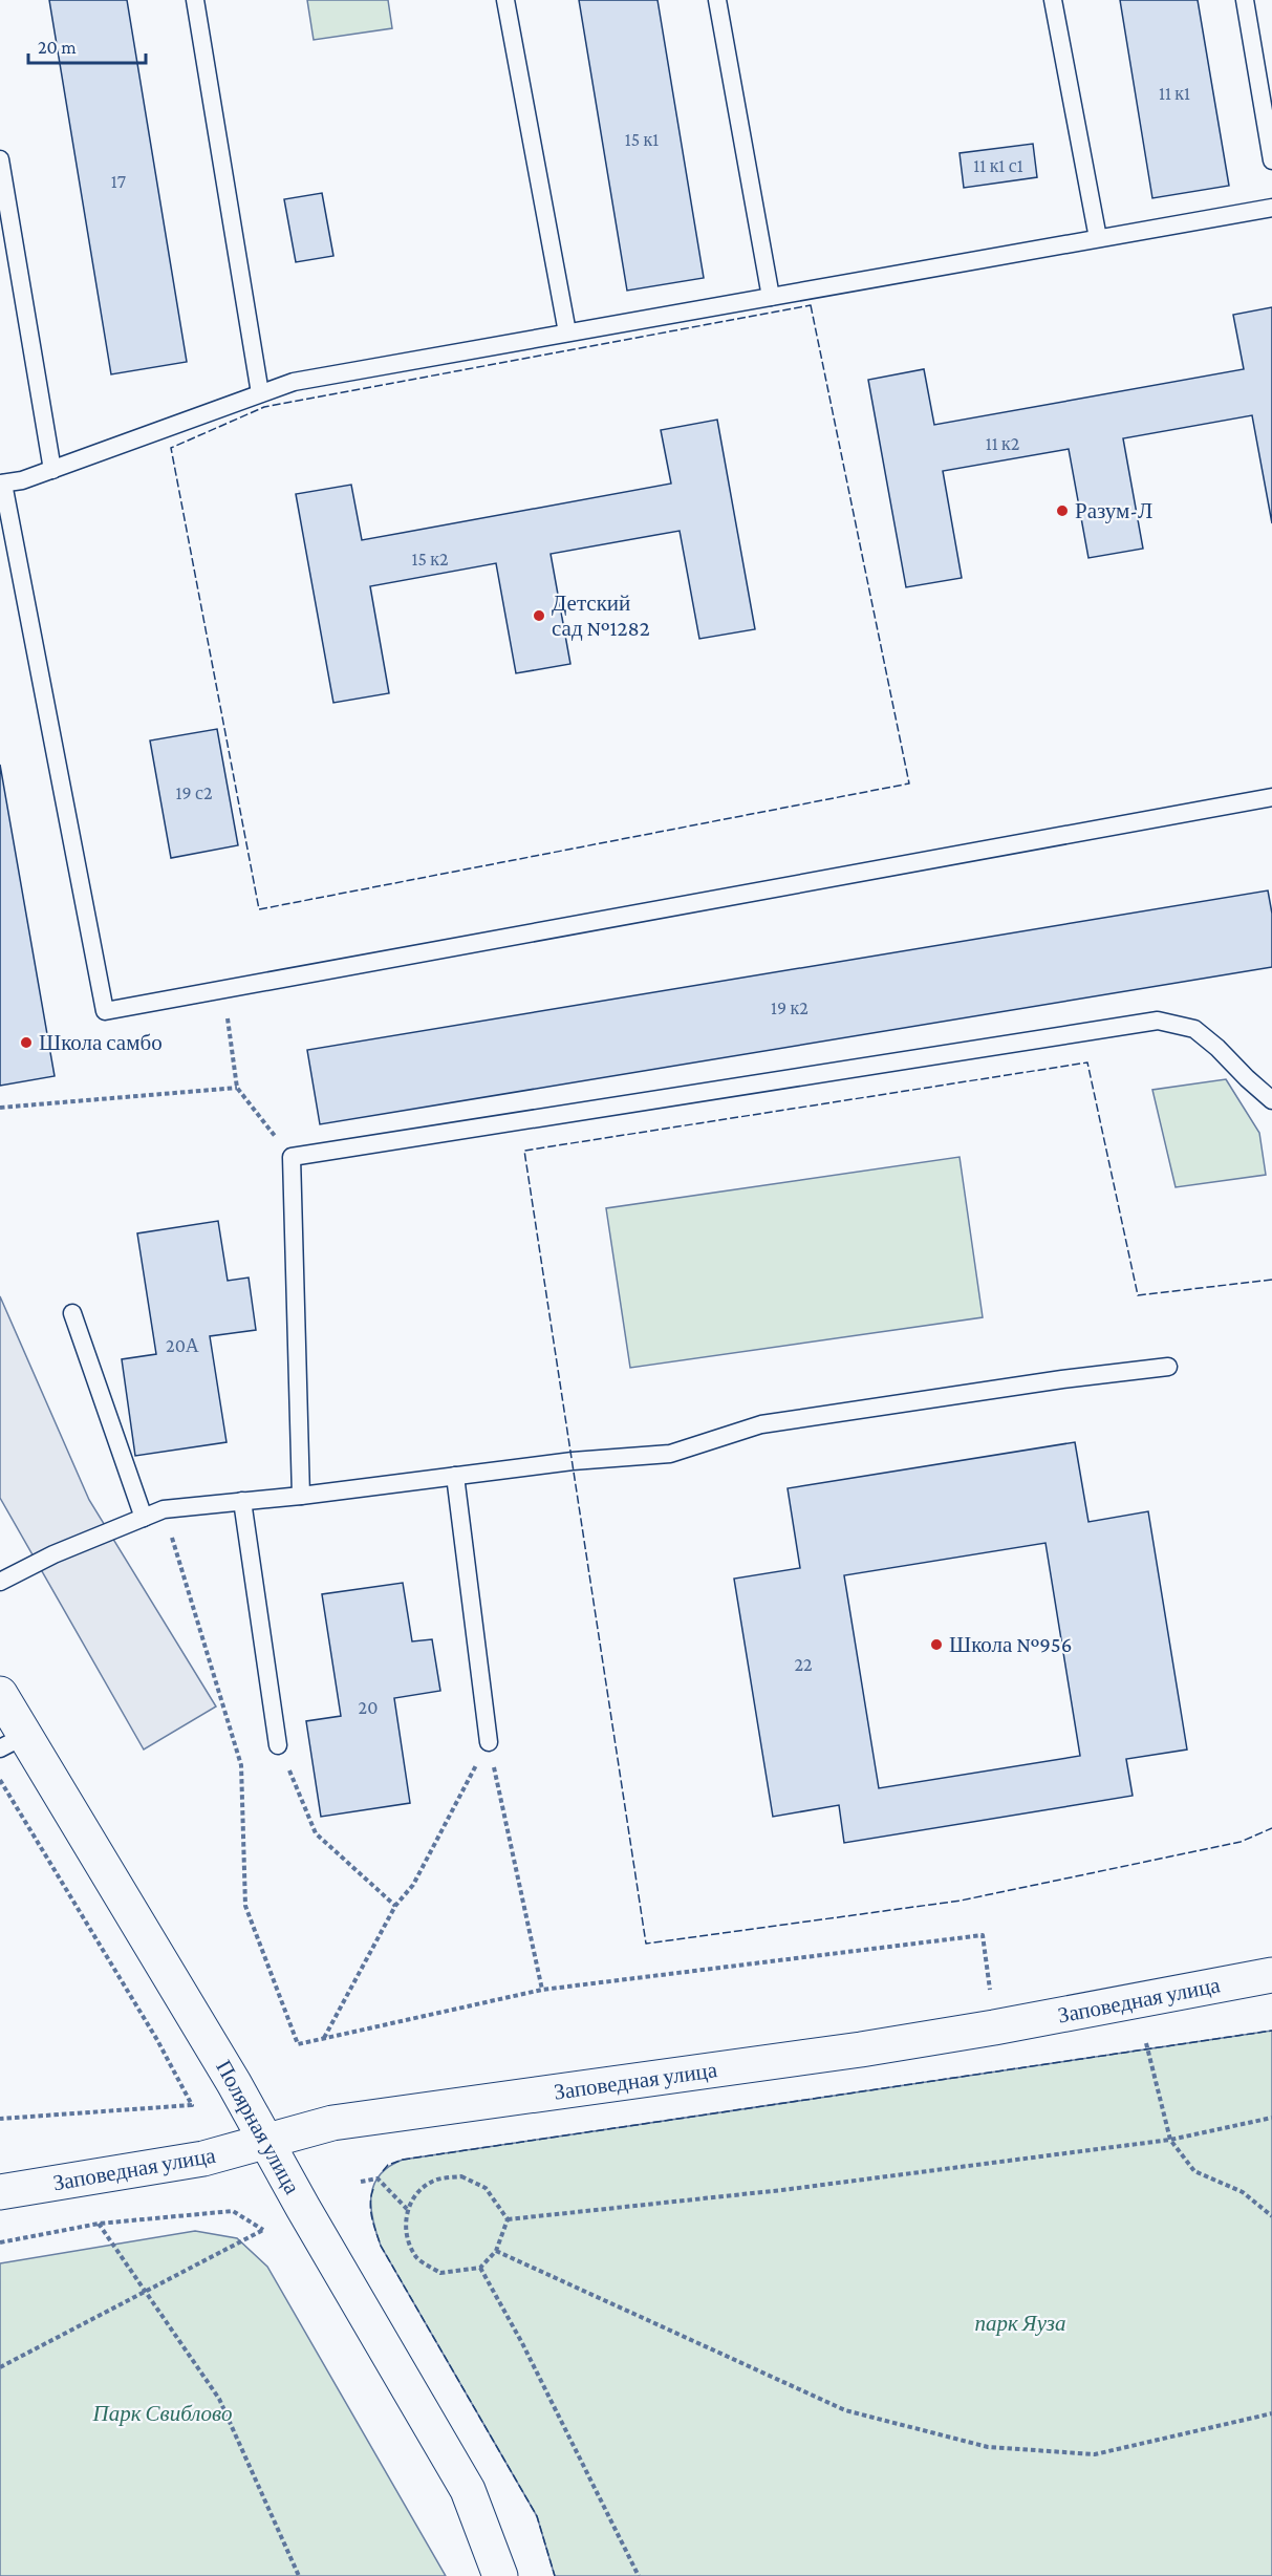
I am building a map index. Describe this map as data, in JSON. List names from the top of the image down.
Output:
{
  "streets": {
    "street": ["Заповедная улица", "Полярная улица"]
  },
  "crossings": [
    ["Заповедная улица", "Полярная улица"]
  ],
  "parks": ["парк Яуза", "Парк Свиблово"],
  "places": [
    "Разум-Л",
    "Детский сад №1282",
    "Школа самбо",
    "Школа №956"
  ],
  "house_numbers": [
    "11 к1",
    "15 к1",
    "11 к1 с1",
    "17",
    "11 к2",
    "15 к2",
    "19 с2",
    "19 к2",
    "20А",
    "22",
    "20"
  ],
  "scale_bar": "20 m"
}
